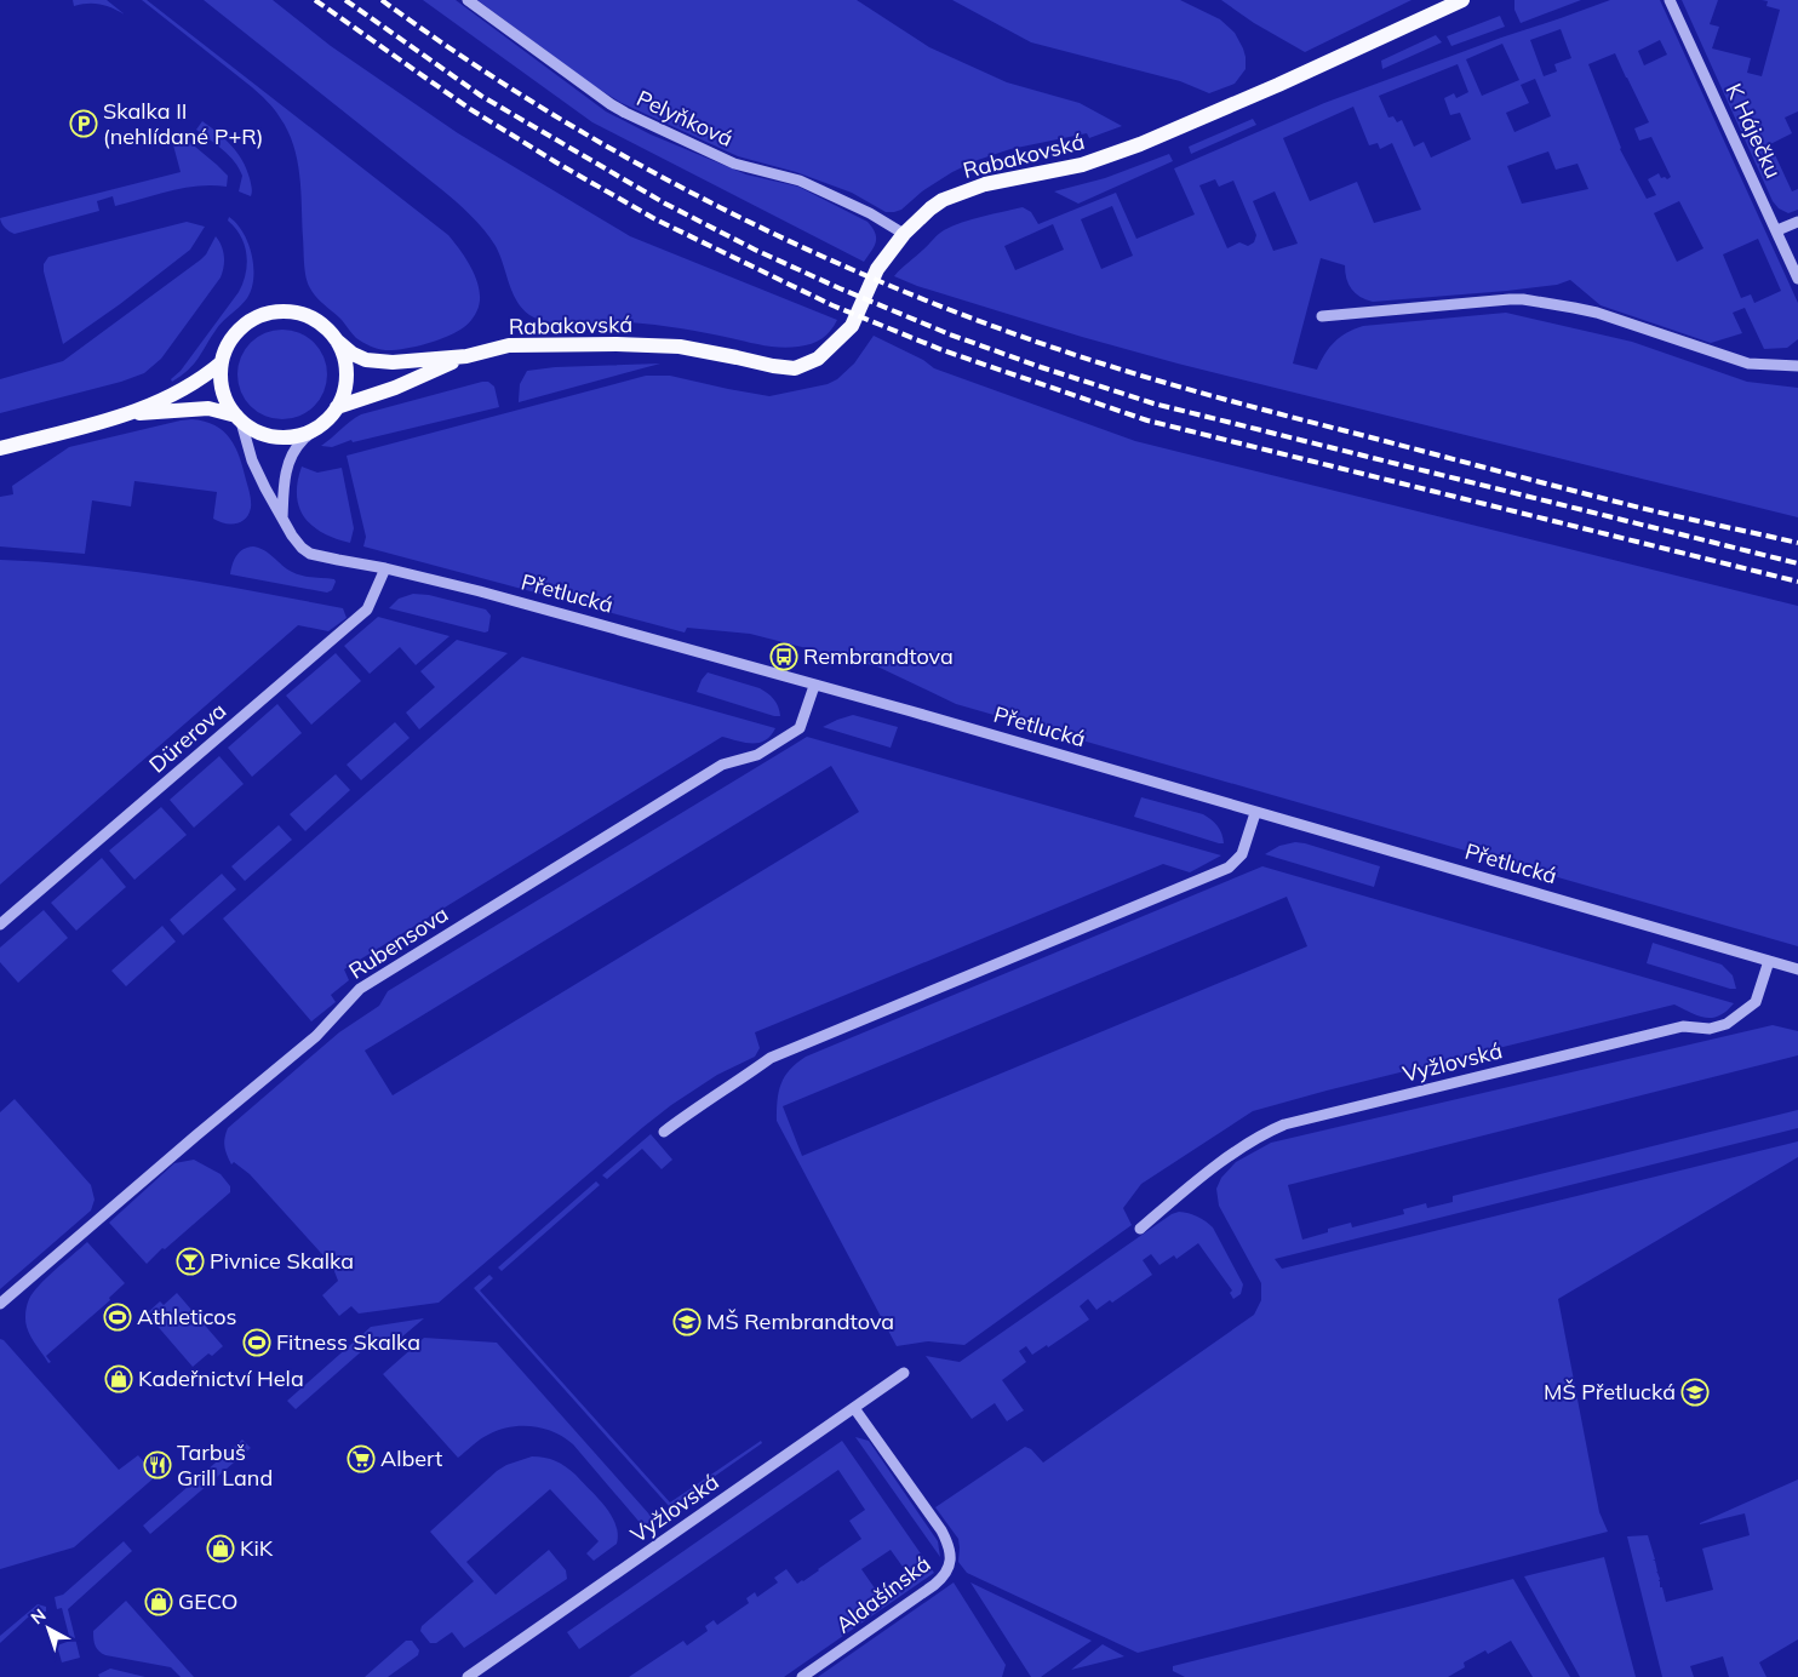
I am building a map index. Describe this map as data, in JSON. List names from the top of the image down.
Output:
{
  "streets": {
    "main road": ["Rabakovská", "Přetlucká"],
    "street": [
      "Pelyňková",
      "K Háječku",
      "Dürerova",
      "Rubensova",
      "Vyžlovská",
      "Aldašínská"
    ]
  },
  "crossings": [
    ["Pelyňková", "Rabakovská"],
    ["Rabakovská", "Přetlucká"],
    ["Přetlucká", "Dürerova"],
    ["Přetlucká", "Rubensova"],
    ["Přetlucká", "Vyžlovská"],
    ["Vyžlovská", "Aldašínská"]
  ],
  "places": {
    "parking": ["Skalka II (nehlídané P+R)"],
    "bus stop": ["Rembrandtova"],
    "bar": ["Pivnice Skalka"],
    "sports": ["Athleticos", "Fitness Skalka"],
    "school or university": ["MŠ Rembrandtova", "MŠ Přetlucká"],
    "shop": ["Kadeřnictví Hela", "KiK", "GECO"],
    "supermarket": ["Albert"],
    "restaurant": ["Tarbuš Grill Land"]
  },
  "north": "top left"
}
